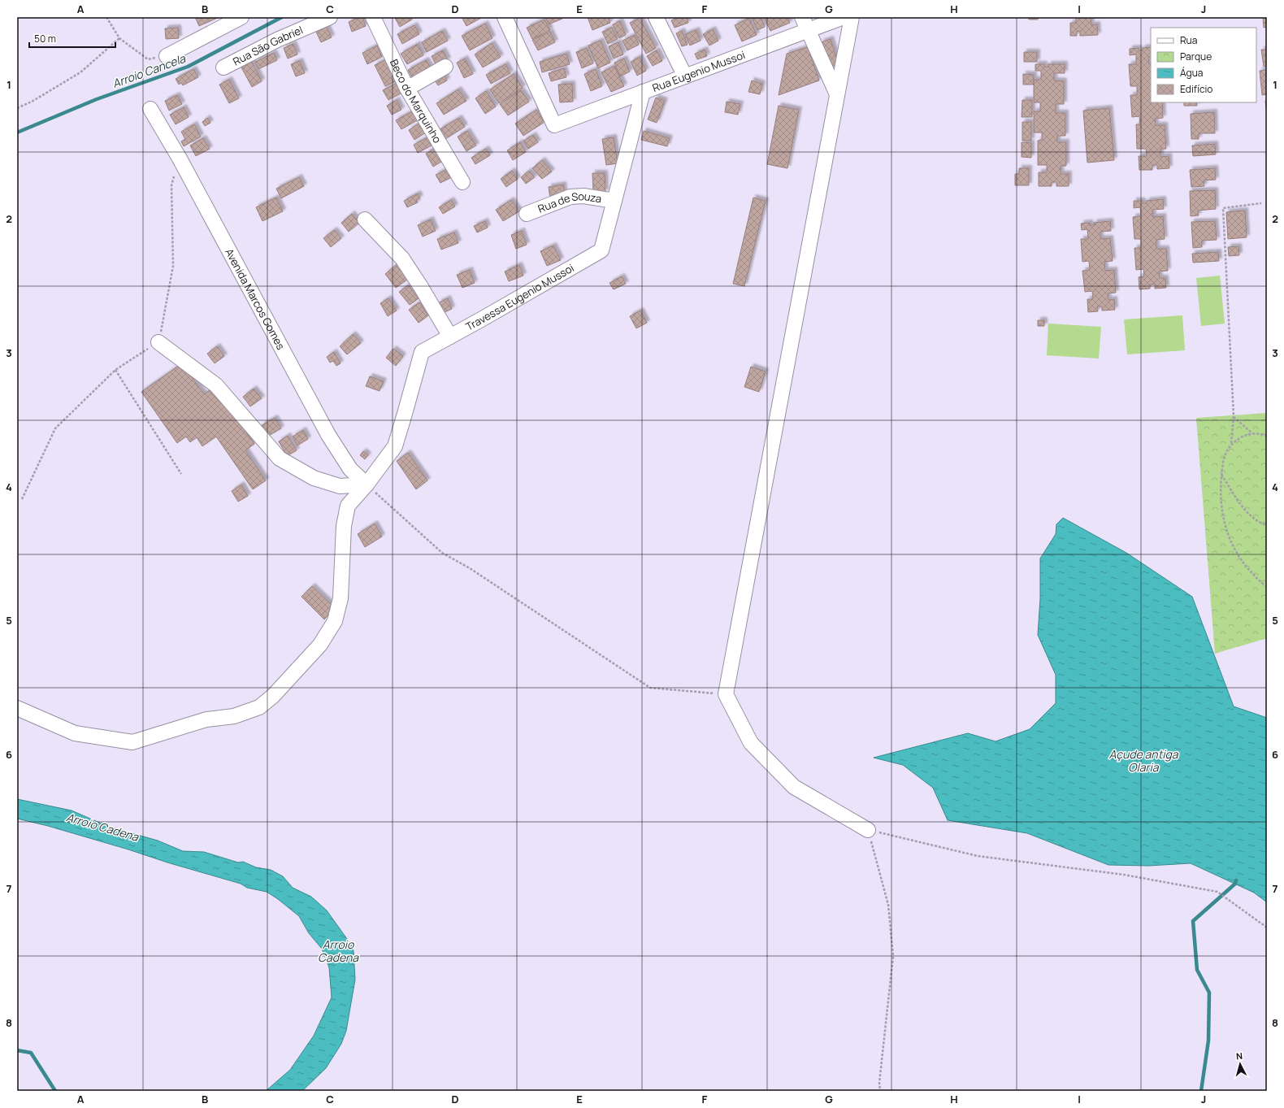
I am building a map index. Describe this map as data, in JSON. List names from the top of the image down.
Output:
{
  "streets": {
    "street": [
      "Rua São Gabriel",
      "Rua Eugenio Mussoi",
      "Beco do Marquinho",
      "Rua de Souza",
      "Travessa Eugenio Mussoi",
      "Avenida Marcos Gomes"
    ]
  },
  "crossings": [
    ["Rua Eugenio Mussoi", "Travessa Eugenio Mussoi"],
    ["Rua de Souza", "Travessa Eugenio Mussoi"],
    ["Travessa Eugenio Mussoi", "Avenida Marcos Gomes"]
  ],
  "water": ["Arroio Cancela", "Açude antiga Olaria", "Arroio Cadena"],
  "legend": [
    "Rua",
    "Parque",
    "Água",
    "Edifício"
  ],
  "scale_bar": "50 m",
  "north": "top",
  "grid": {
    "columns": [
      "A",
      "B",
      "C",
      "D",
      "E",
      "F",
      "G",
      "H",
      "I",
      "J"
    ],
    "rows": [
      "1",
      "2",
      "3",
      "4",
      "5",
      "6",
      "7",
      "8"
    ]
  }
}
